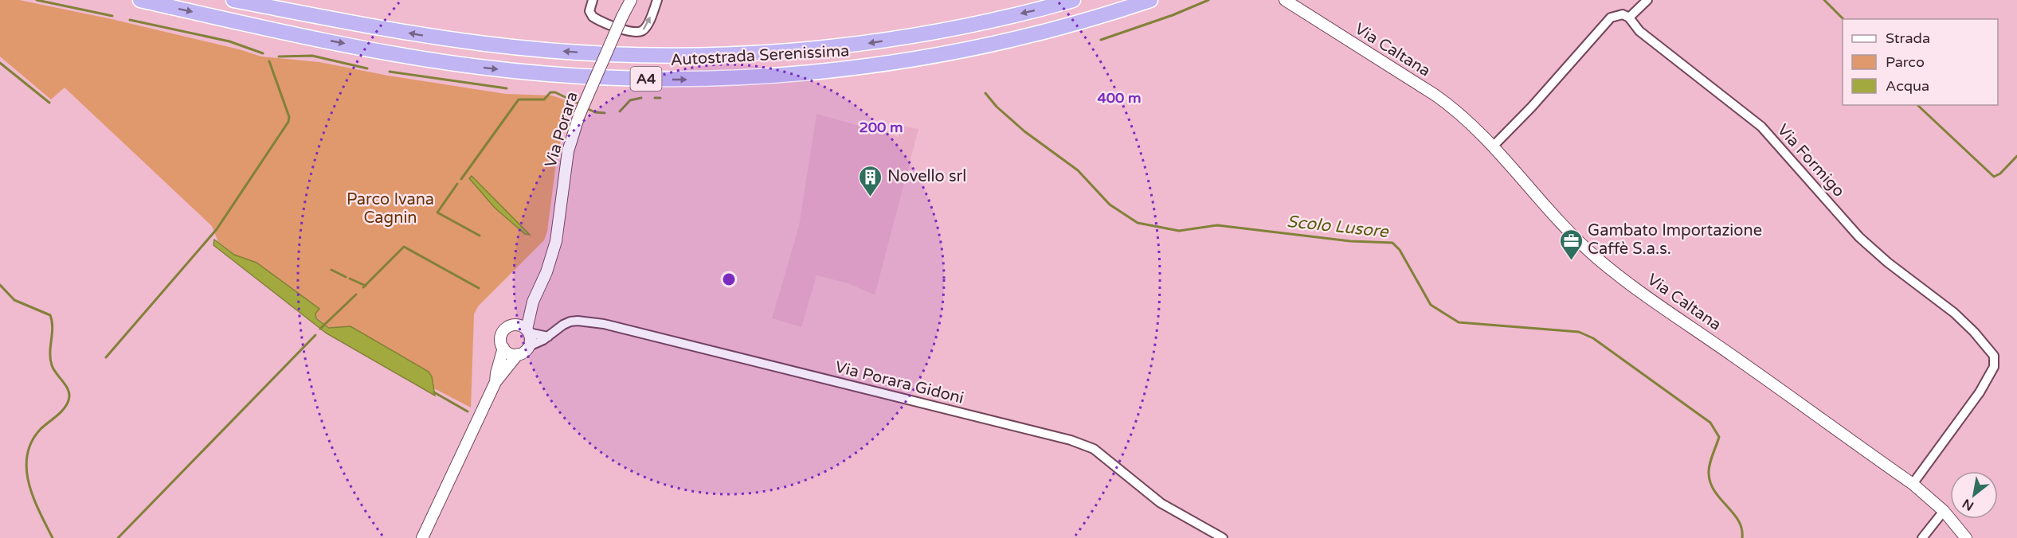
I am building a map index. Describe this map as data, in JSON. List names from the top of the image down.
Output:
{
  "streets": {
    "highway": ["Autostrada Serenissima", "A4"],
    "main road": ["Via Caltana", "Via Porara"],
    "street": ["Via Formigo", "Via Porara Gidoni"]
  },
  "crossings": [
    ["Via Caltana", "Via Formigo"],
    ["Via Porara", "Via Porara Gidoni"]
  ],
  "water": ["Scolo Lusore"],
  "parks": ["Parco Ivana Cagnin"],
  "places": {
    "building": ["Novello srl"],
    "office": ["Gambato Importazione Caffè S.a.s."]
  },
  "legend": ["Strada", "Parco", "Acqua"],
  "north": "bottom left",
  "rings": ["400 m", "200 m"]
}
